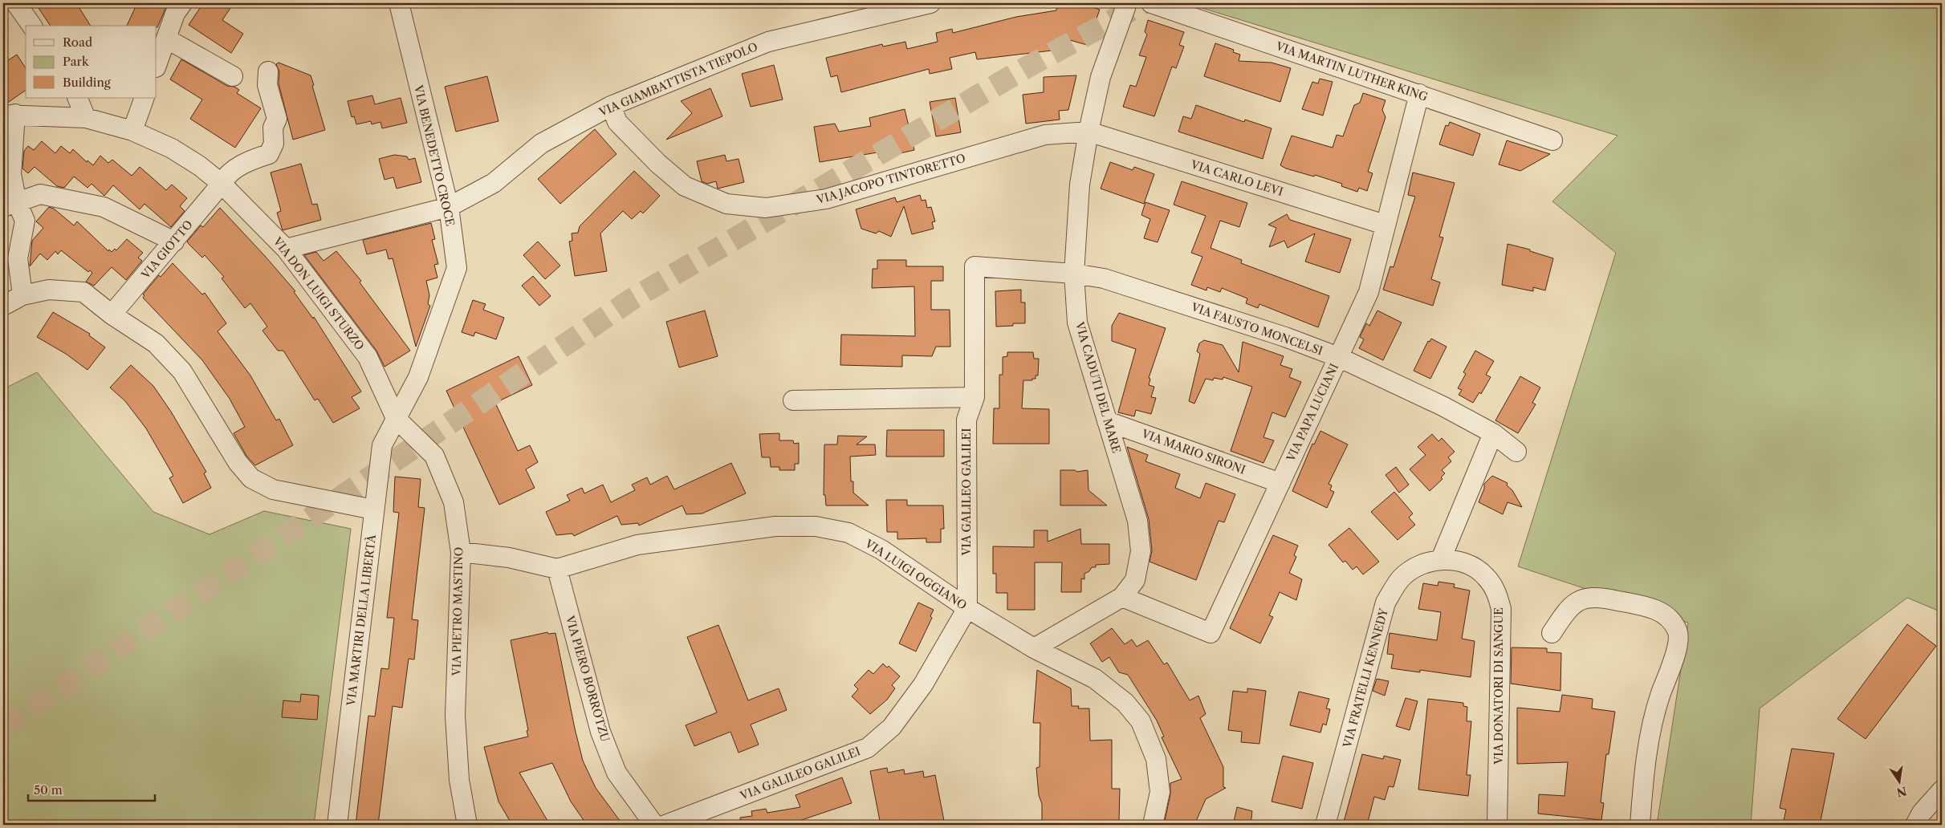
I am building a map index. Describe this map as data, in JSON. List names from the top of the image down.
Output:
{
  "streets": {
    "street": [
      "VIA MARTIN LUTHER KING",
      "VIA GIAMBATTISTA TIEPOLO",
      "VIA BENEDETTO CROCE",
      "VIA CARLO LEVI",
      "VIA JACOPO TINTORETTO",
      "VIA GIOTTO",
      "VIA DON LUIGI STURZO",
      "VIA FAUSTO MONCELSI",
      "VIA CADUTI DEL MARE",
      "VIA PAPA LUCIANI",
      "VIA MARIO SIRONI",
      "VIA GALILEO GALILEI",
      "VIA LUIGI OGGIANO",
      "VIA PIETRO MASTINO",
      "VIA MARTIRI DELLA LIBERTÀ",
      "VIA FRATELLI KENNEDY",
      "VIA PIERO BORROTZU",
      "VIA DONATORI DI SANGUE"
    ]
  },
  "crossings": [
    ["VIA MARTIN LUTHER KING", "VIA PAPA LUCIANI"],
    ["VIA GIAMBATTISTA TIEPOLO", "VIA BENEDETTO CROCE"],
    ["VIA GIAMBATTISTA TIEPOLO", "VIA JACOPO TINTORETTO"],
    ["VIA GIAMBATTISTA TIEPOLO", "VIA DON LUIGI STURZO"],
    ["VIA BENEDETTO CROCE", "VIA DON LUIGI STURZO"],
    ["VIA BENEDETTO CROCE", "VIA PIETRO MASTINO"],
    ["VIA BENEDETTO CROCE", "VIA MARTIRI DELLA LIBERTÀ"],
    ["VIA CARLO LEVI", "VIA JACOPO TINTORETTO"],
    ["VIA CARLO LEVI", "VIA CADUTI DEL MARE"],
    ["VIA CARLO LEVI", "VIA PAPA LUCIANI"],
    ["VIA JACOPO TINTORETTO", "VIA CADUTI DEL MARE"],
    ["VIA GIOTTO", "VIA DON LUIGI STURZO"],
    ["VIA DON LUIGI STURZO", "VIA PIETRO MASTINO"],
    ["VIA DON LUIGI STURZO", "VIA MARTIRI DELLA LIBERTÀ"],
    ["VIA FAUSTO MONCELSI", "VIA CADUTI DEL MARE"],
    ["VIA FAUSTO MONCELSI", "VIA PAPA LUCIANI"],
    ["VIA FAUSTO MONCELSI", "VIA GALILEO GALILEI"],
    ["VIA CADUTI DEL MARE", "VIA PAPA LUCIANI"],
    ["VIA CADUTI DEL MARE", "VIA MARIO SIRONI"],
    ["VIA CADUTI DEL MARE", "VIA GALILEO GALILEI"],
    ["VIA CADUTI DEL MARE", "VIA LUIGI OGGIANO"],
    ["VIA PAPA LUCIANI", "VIA MARIO SIRONI"],
    ["VIA GALILEO GALILEI", "VIA LUIGI OGGIANO"],
    ["VIA LUIGI OGGIANO", "VIA PIETRO MASTINO"],
    ["VIA LUIGI OGGIANO", "VIA PIERO BORROTZU"],
    ["VIA PIETRO MASTINO", "VIA MARTIRI DELLA LIBERTÀ"],
    ["VIA FRATELLI KENNEDY", "VIA DONATORI DI SANGUE"]
  ],
  "legend": ["Road", "Park", "Building"],
  "scale_bar": "50 m",
  "north": "bottom"
}
